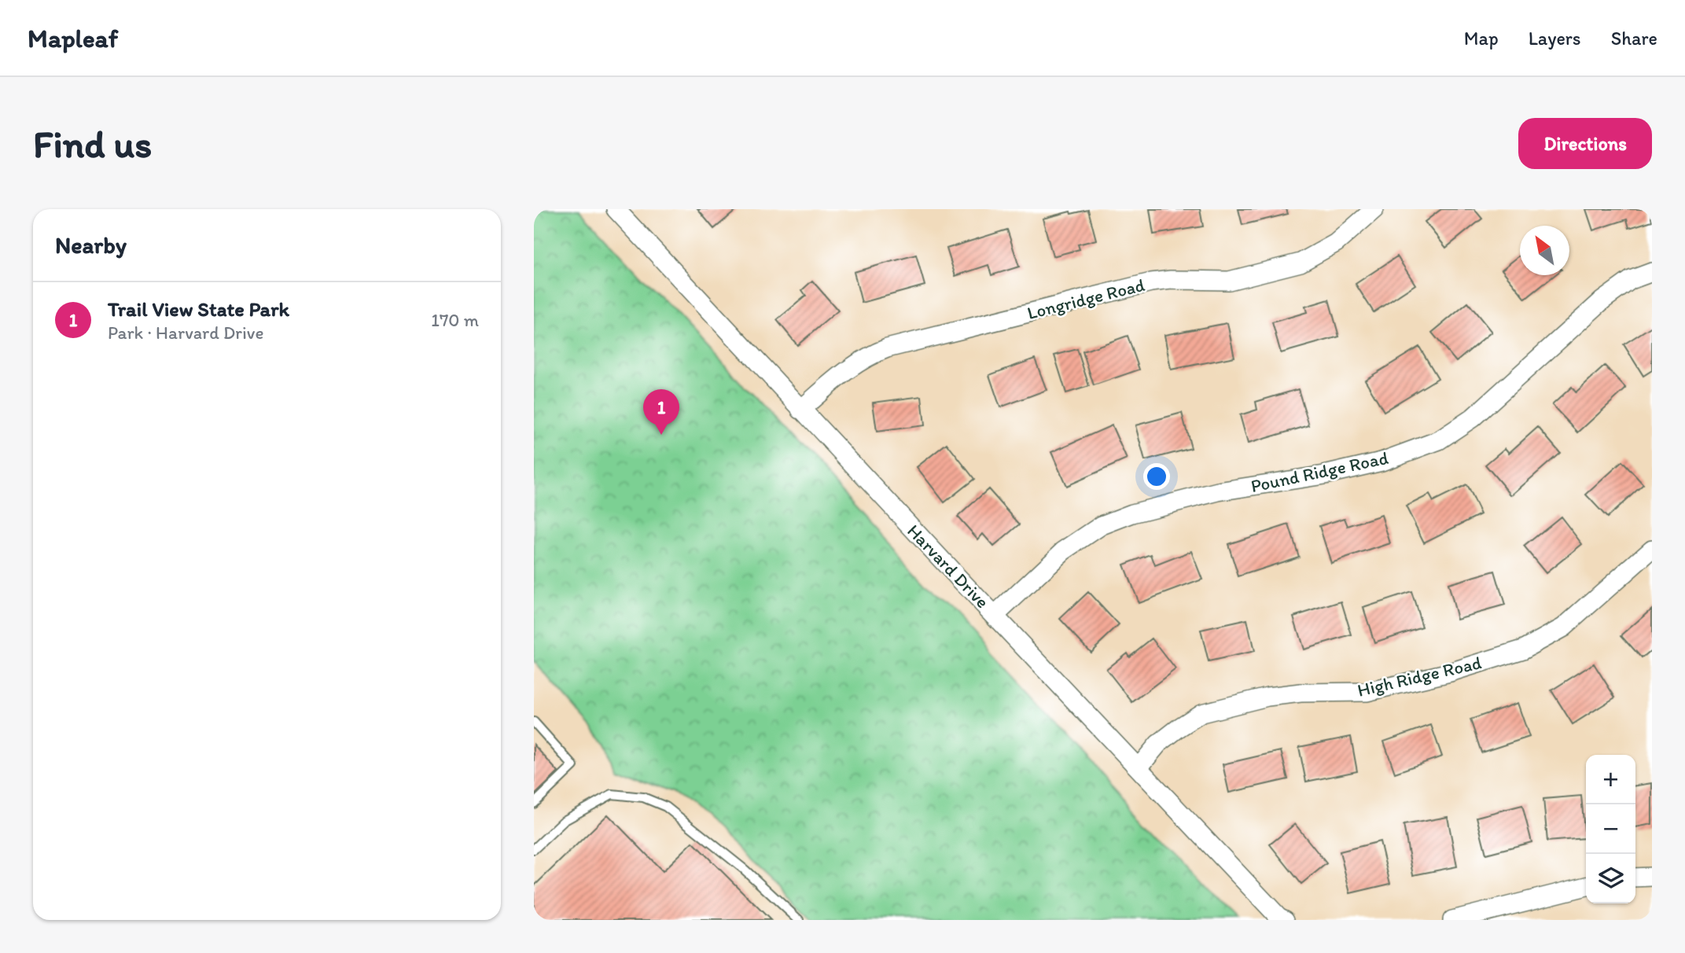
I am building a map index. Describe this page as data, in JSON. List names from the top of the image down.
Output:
{
  "streets": {
    "street": [
      "Longridge Road",
      "Pound Ridge Road",
      "Harvard Drive",
      "High Ridge Road"
    ]
  },
  "crossings": [
    ["Longridge Road", "Harvard Drive"],
    ["Pound Ridge Road", "Harvard Drive"],
    ["Harvard Drive", "High Ridge Road"]
  ],
  "north": "top left",
  "page": {
    "header": "Mapleaf",
    "nav": ["Map", "Layers", "Share"],
    "buttons": "Directions",
    "title": "Find us",
    "heading": "Nearby",
    "list": [
      {
        "mark": "1",
        "name": "Trail View State Park",
        "note": "Park · Harvard Drive",
        "value": "170 m"
      }
    ],
    "pins": "1",
    "map_buttons": ["+", "−"]
  }
}
